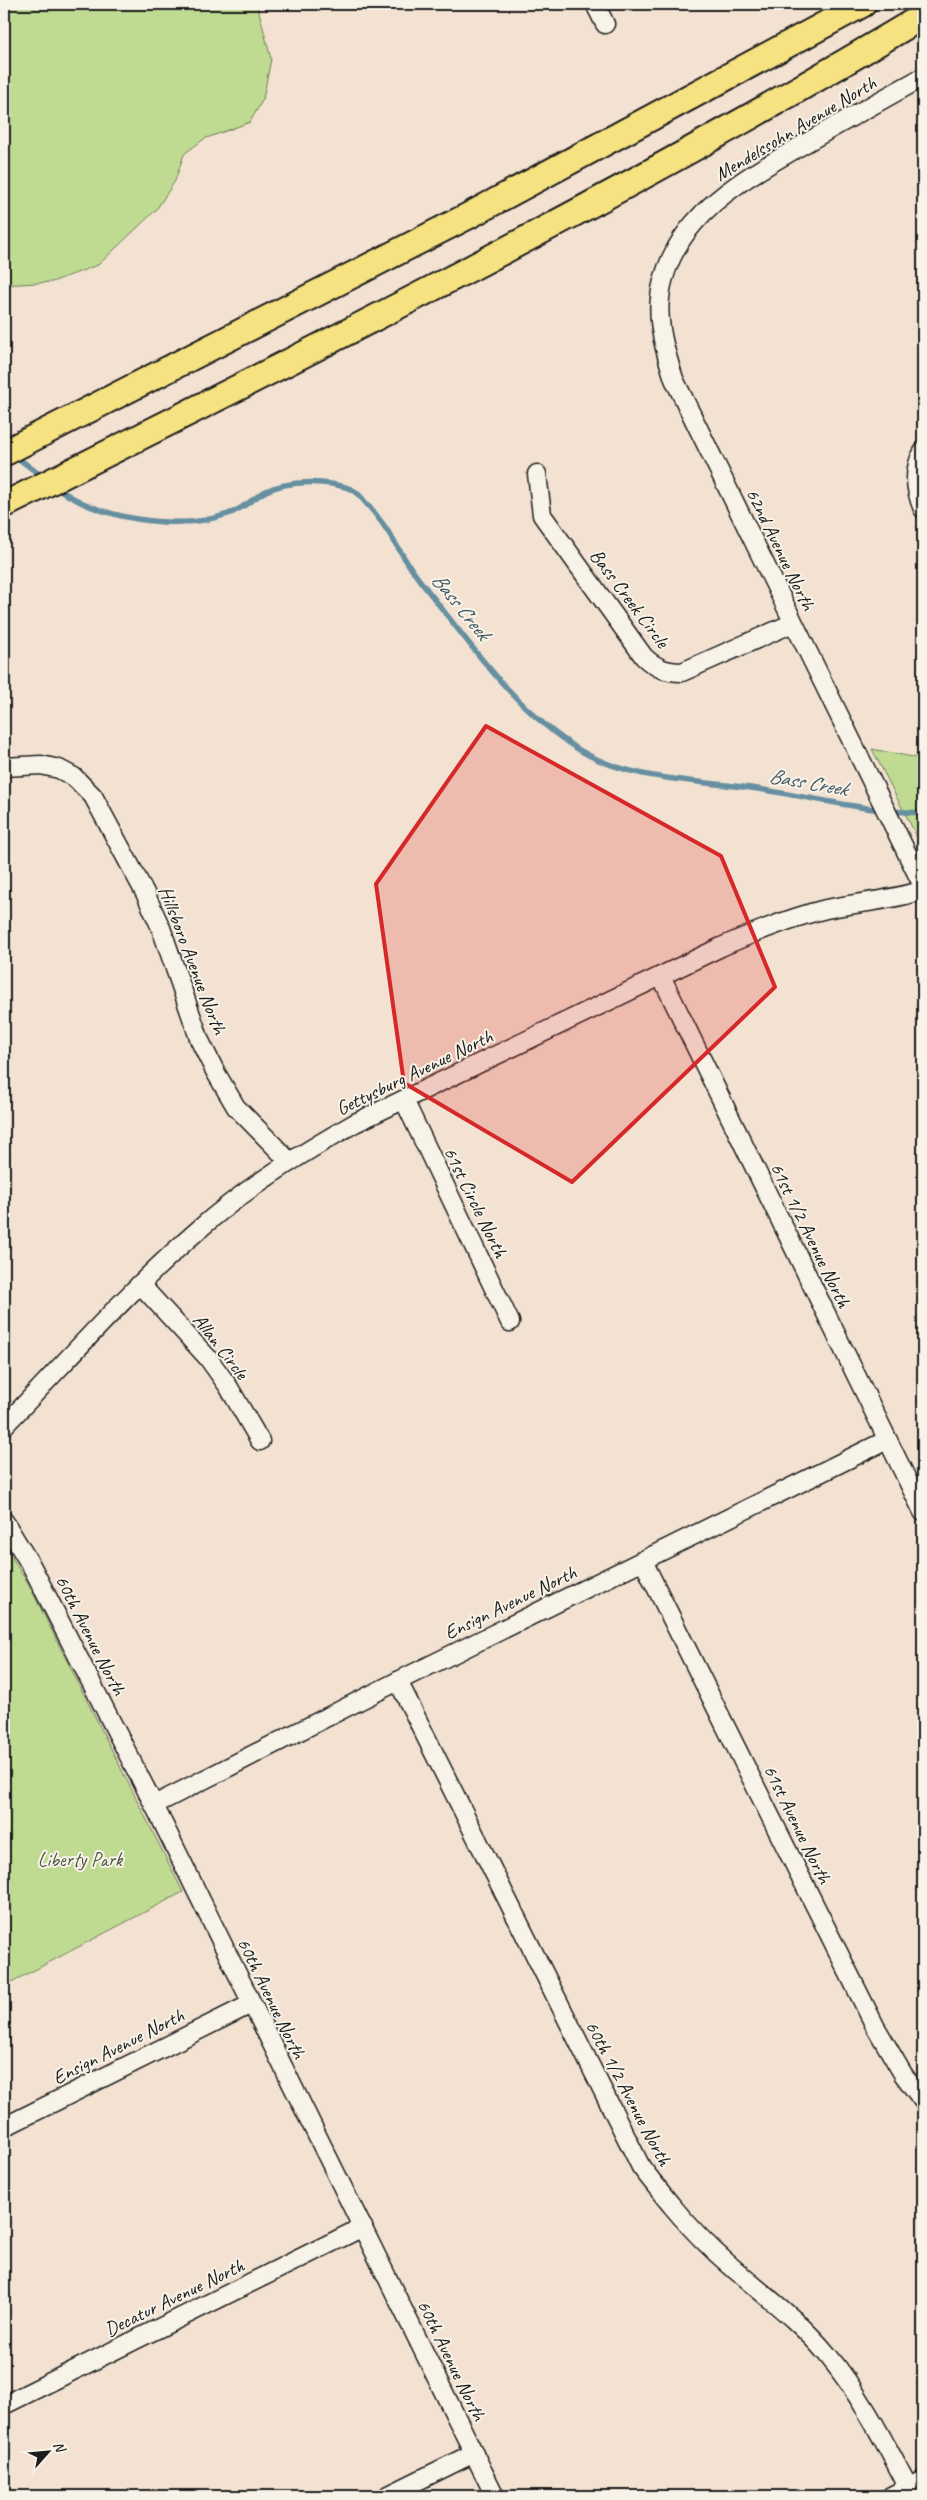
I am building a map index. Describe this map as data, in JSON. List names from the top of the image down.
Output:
{
  "streets": {
    "street": [
      "Mendelssohn Avenue North",
      "62nd Avenue North",
      "Bass Creek Circle",
      "Hillsboro Avenue North",
      "Gettysburg Avenue North",
      "61st Circle North",
      "61st 1/2 Avenue North",
      "Allan Circle",
      "Ensign Avenue North",
      "60th Avenue North",
      "61st Avenue North",
      "60th 1/2 Avenue North",
      "Decatur Avenue North"
    ]
  },
  "crossings": [
    ["Mendelssohn Avenue North", "62nd Avenue North"],
    ["62nd Avenue North", "Bass Creek Circle"],
    ["Hillsboro Avenue North", "Gettysburg Avenue North"],
    ["Gettysburg Avenue North", "61st Circle North"],
    ["Gettysburg Avenue North", "61st 1/2 Avenue North"],
    ["Gettysburg Avenue North", "Allan Circle"],
    ["61st 1/2 Avenue North", "Ensign Avenue North"],
    ["Ensign Avenue North", "60th Avenue North"],
    ["Ensign Avenue North", "61st Avenue North"],
    ["Ensign Avenue North", "60th 1/2 Avenue North"],
    ["60th Avenue North", "Decatur Avenue North"]
  ],
  "water": ["Bass Creek"],
  "parks": ["Liberty Park"],
  "north": "top right"
}
